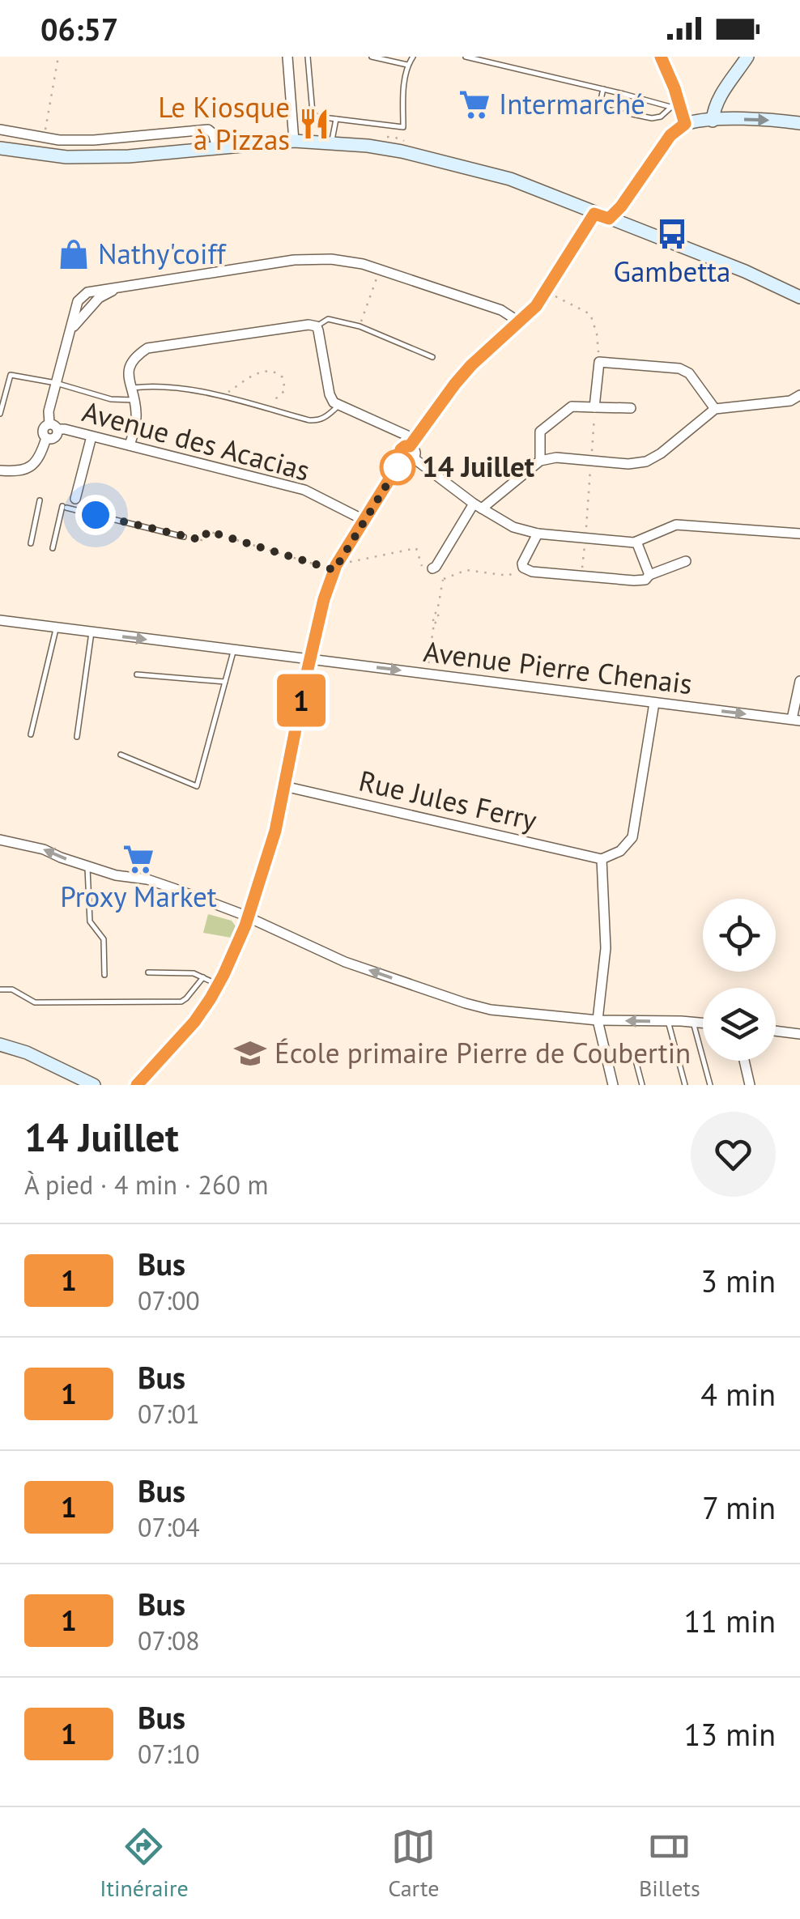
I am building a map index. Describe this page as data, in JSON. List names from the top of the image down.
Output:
{
  "streets": {
    "street": ["Avenue des Acacias", "Avenue Pierre Chenais", "Rue Jules Ferry"]
  },
  "one_way": ["Avenue Pierre Chenais"],
  "places": {
    "supermarket": ["Intermarché", "Proxy Market"],
    "restaurant": ["Le Kiosque à Pizzas"],
    "bus stop": ["Gambetta"],
    "shop": ["Nathy'coiff"],
    "other": ["14 Juillet"],
    "school or university": ["École primaire Pierre de Coubertin"]
  },
  "lines": ["bus line 1"],
  "page": {
    "status": "06:57",
    "on_map": "1",
    "heading": ["14 Juillet", "À pied · 4 min · 260 m"],
    "list": [
      {
        "mark": "1",
        "name": "Bus",
        "note": "07:00",
        "value": "3 min"
      },
      {
        "mark": "1",
        "name": "Bus",
        "note": "07:01",
        "value": "4 min"
      },
      {
        "mark": "1",
        "name": "Bus",
        "note": "07:04",
        "value": "7 min"
      },
      {
        "mark": "1",
        "name": "Bus",
        "note": "07:08",
        "value": "11 min"
      },
      {
        "mark": "1",
        "name": "Bus",
        "note": "07:10",
        "value": "13 min"
      }
    ],
    "tabs": ["Itinéraire", "Carte", "Billets"]
  }
}
